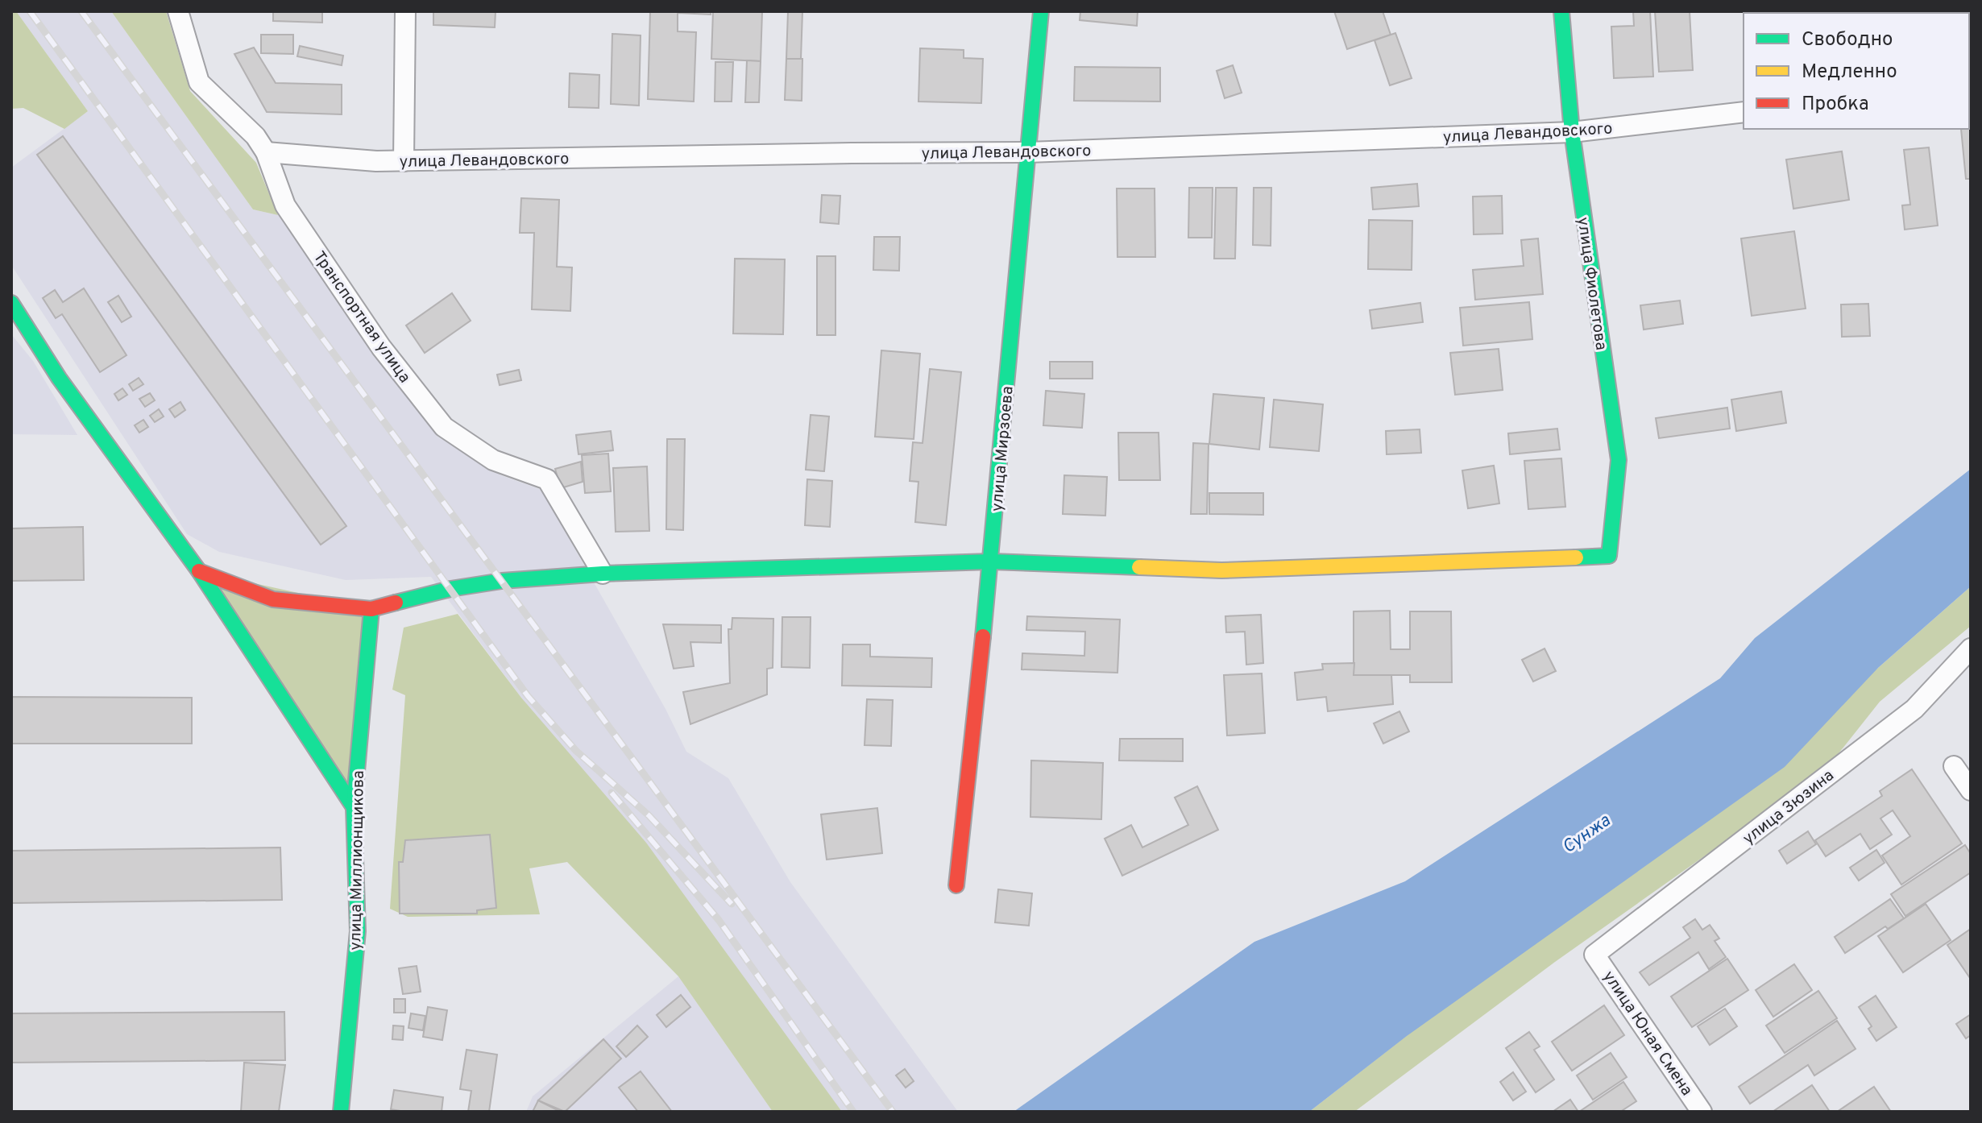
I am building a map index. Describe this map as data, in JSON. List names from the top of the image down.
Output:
{
  "streets": {
    "street": [
      "улица Левандовского",
      "улица Фиолетова",
      "Транспортная улица",
      "улица Мирзоева",
      "улица Зюзина",
      "улица Миллионщикова",
      "улица Юная Смена"
    ]
  },
  "crossings": [
    ["улица Левандовского", "улица Фиолетова"],
    ["улица Левандовского", "Транспортная улица"],
    ["улица Левандовского", "улица Мирзоева"],
    ["улица Фиолетова", "улица Мирзоева"],
    ["улица Зюзина", "улица Юная Смена"]
  ],
  "water": ["Сунжа"],
  "legend": ["Свободно", "Медленно", "Пробка"]
}
